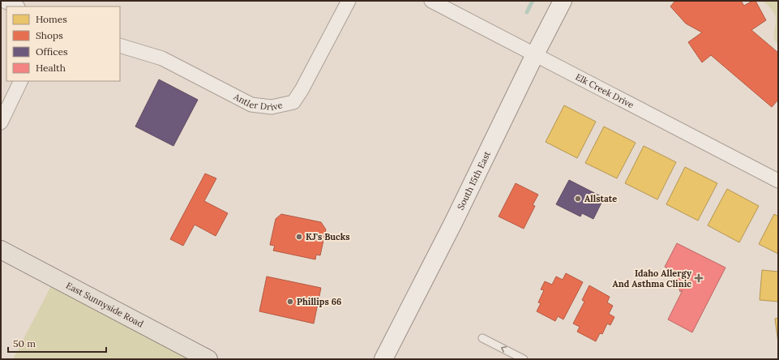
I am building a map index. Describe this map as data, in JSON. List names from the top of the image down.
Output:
{
  "streets": {
    "main road": ["South 15th East", "East Sunnyside Road"],
    "street": ["Elk Creek Drive", "Antler Drive"]
  },
  "crossings": [
    ["Elk Creek Drive", "South 15th East"]
  ],
  "places": {
    "other": ["Allstate", "KJ's Bucks", "Phillips 66"],
    "health": ["Idaho Allergy And Asthma Clinic"]
  },
  "legend": [
    "Homes",
    "Shops",
    "Offices",
    "Health"
  ],
  "scale_bar": "50 m"
}
